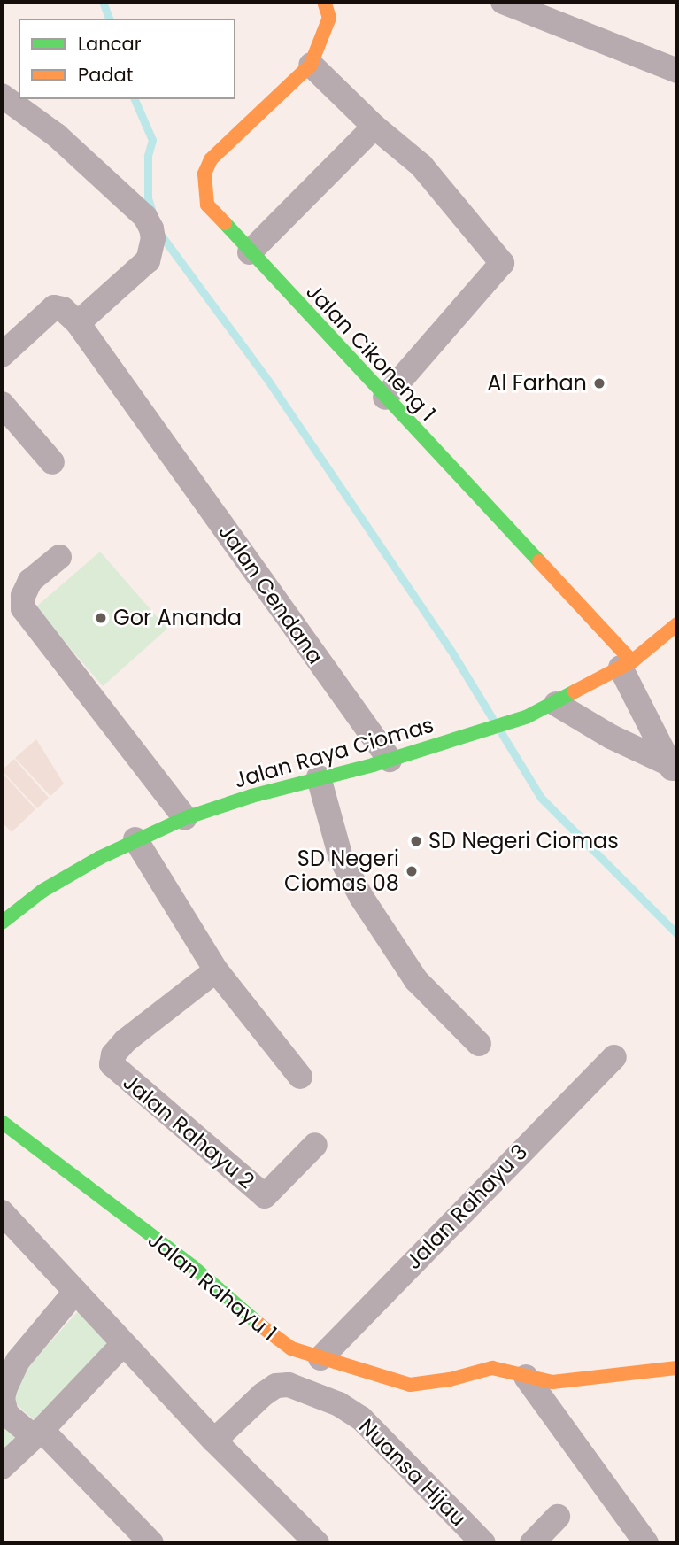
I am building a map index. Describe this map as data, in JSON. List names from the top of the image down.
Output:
{
  "streets": {
    "street": [
      "Jalan Cikoneng 1",
      "Jalan Cendana",
      "Jalan Raya Ciomas",
      "Jalan Rahayu 2",
      "Jalan Rahayu 3",
      "Jalan Rahayu 1",
      "Nuansa Hijau"
    ]
  },
  "crossings": [
    ["Jalan Cikoneng 1", "Jalan Raya Ciomas"],
    ["Jalan Cendana", "Jalan Raya Ciomas"],
    ["Jalan Rahayu 3", "Jalan Rahayu 1"]
  ],
  "places": [
    "Al Farhan",
    "Gor Ananda",
    "SD Negeri Ciomas",
    "SD Negeri Ciomas 08"
  ],
  "legend": ["Lancar", "Padat"]
}
